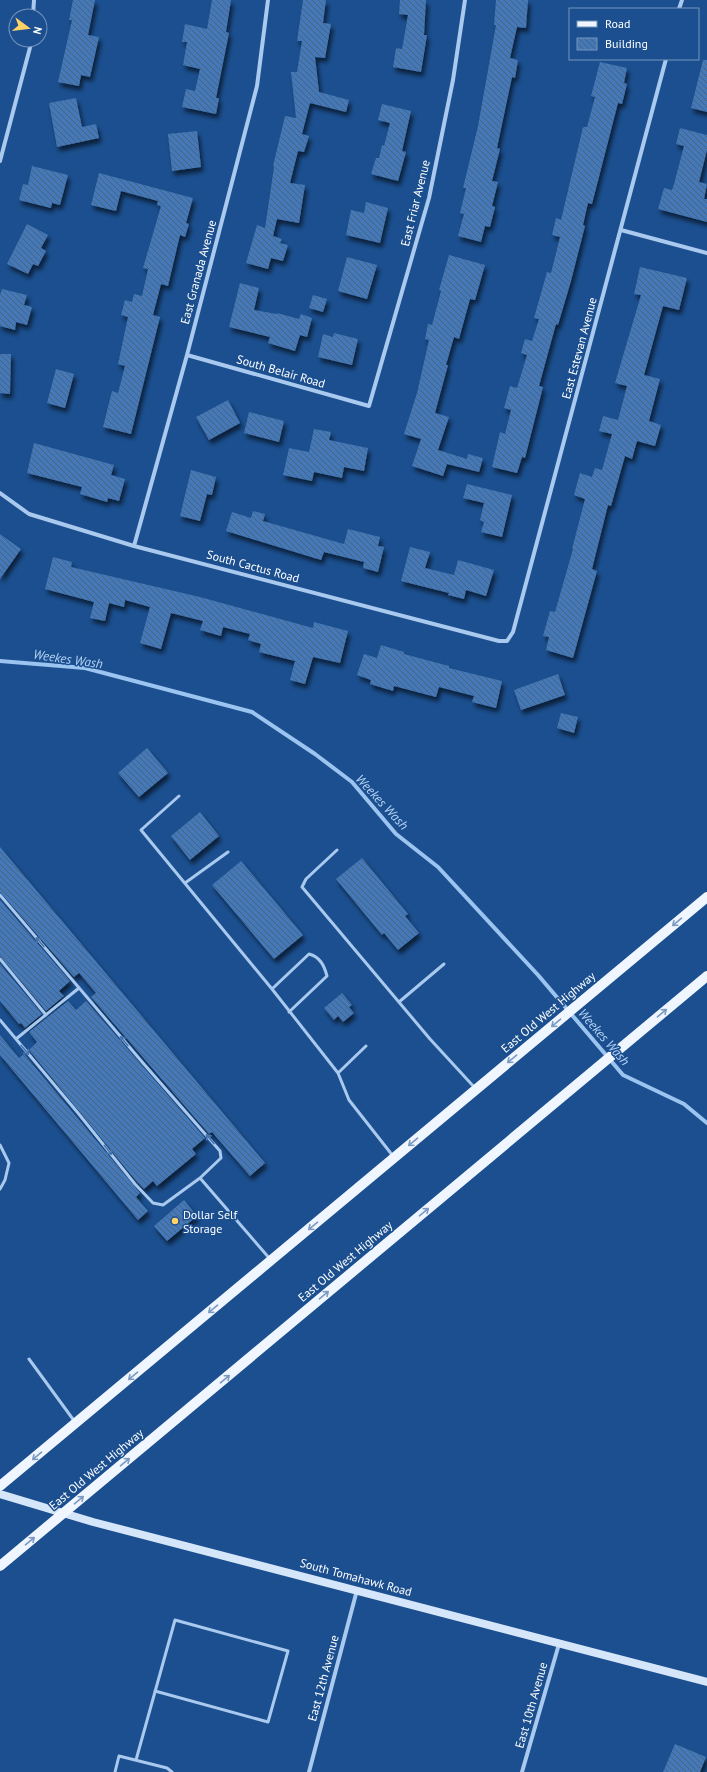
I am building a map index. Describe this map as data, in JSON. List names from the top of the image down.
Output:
{
  "streets": {
    "main road": ["East Old West Highway", "South Tomahawk Road"],
    "street": [
      "East Friar Avenue",
      "East Granada Avenue",
      "East Estevan Avenue",
      "South Belair Road",
      "South Cactus Road",
      "East 12th Avenue",
      "East 10th Avenue"
    ]
  },
  "crossings": [
    ["East Friar Avenue", "South Belair Road"],
    ["East Granada Avenue", "South Belair Road"],
    ["East Granada Avenue", "South Cactus Road"],
    ["East Estevan Avenue", "South Cactus Road"],
    ["East Old West Highway", "South Tomahawk Road"],
    ["South Tomahawk Road", "East 12th Avenue"],
    ["South Tomahawk Road", "East 10th Avenue"]
  ],
  "water": ["Weekes Wash"],
  "places": ["Dollar Self Storage"],
  "legend": ["Road", "Building"],
  "north": "right"
}
